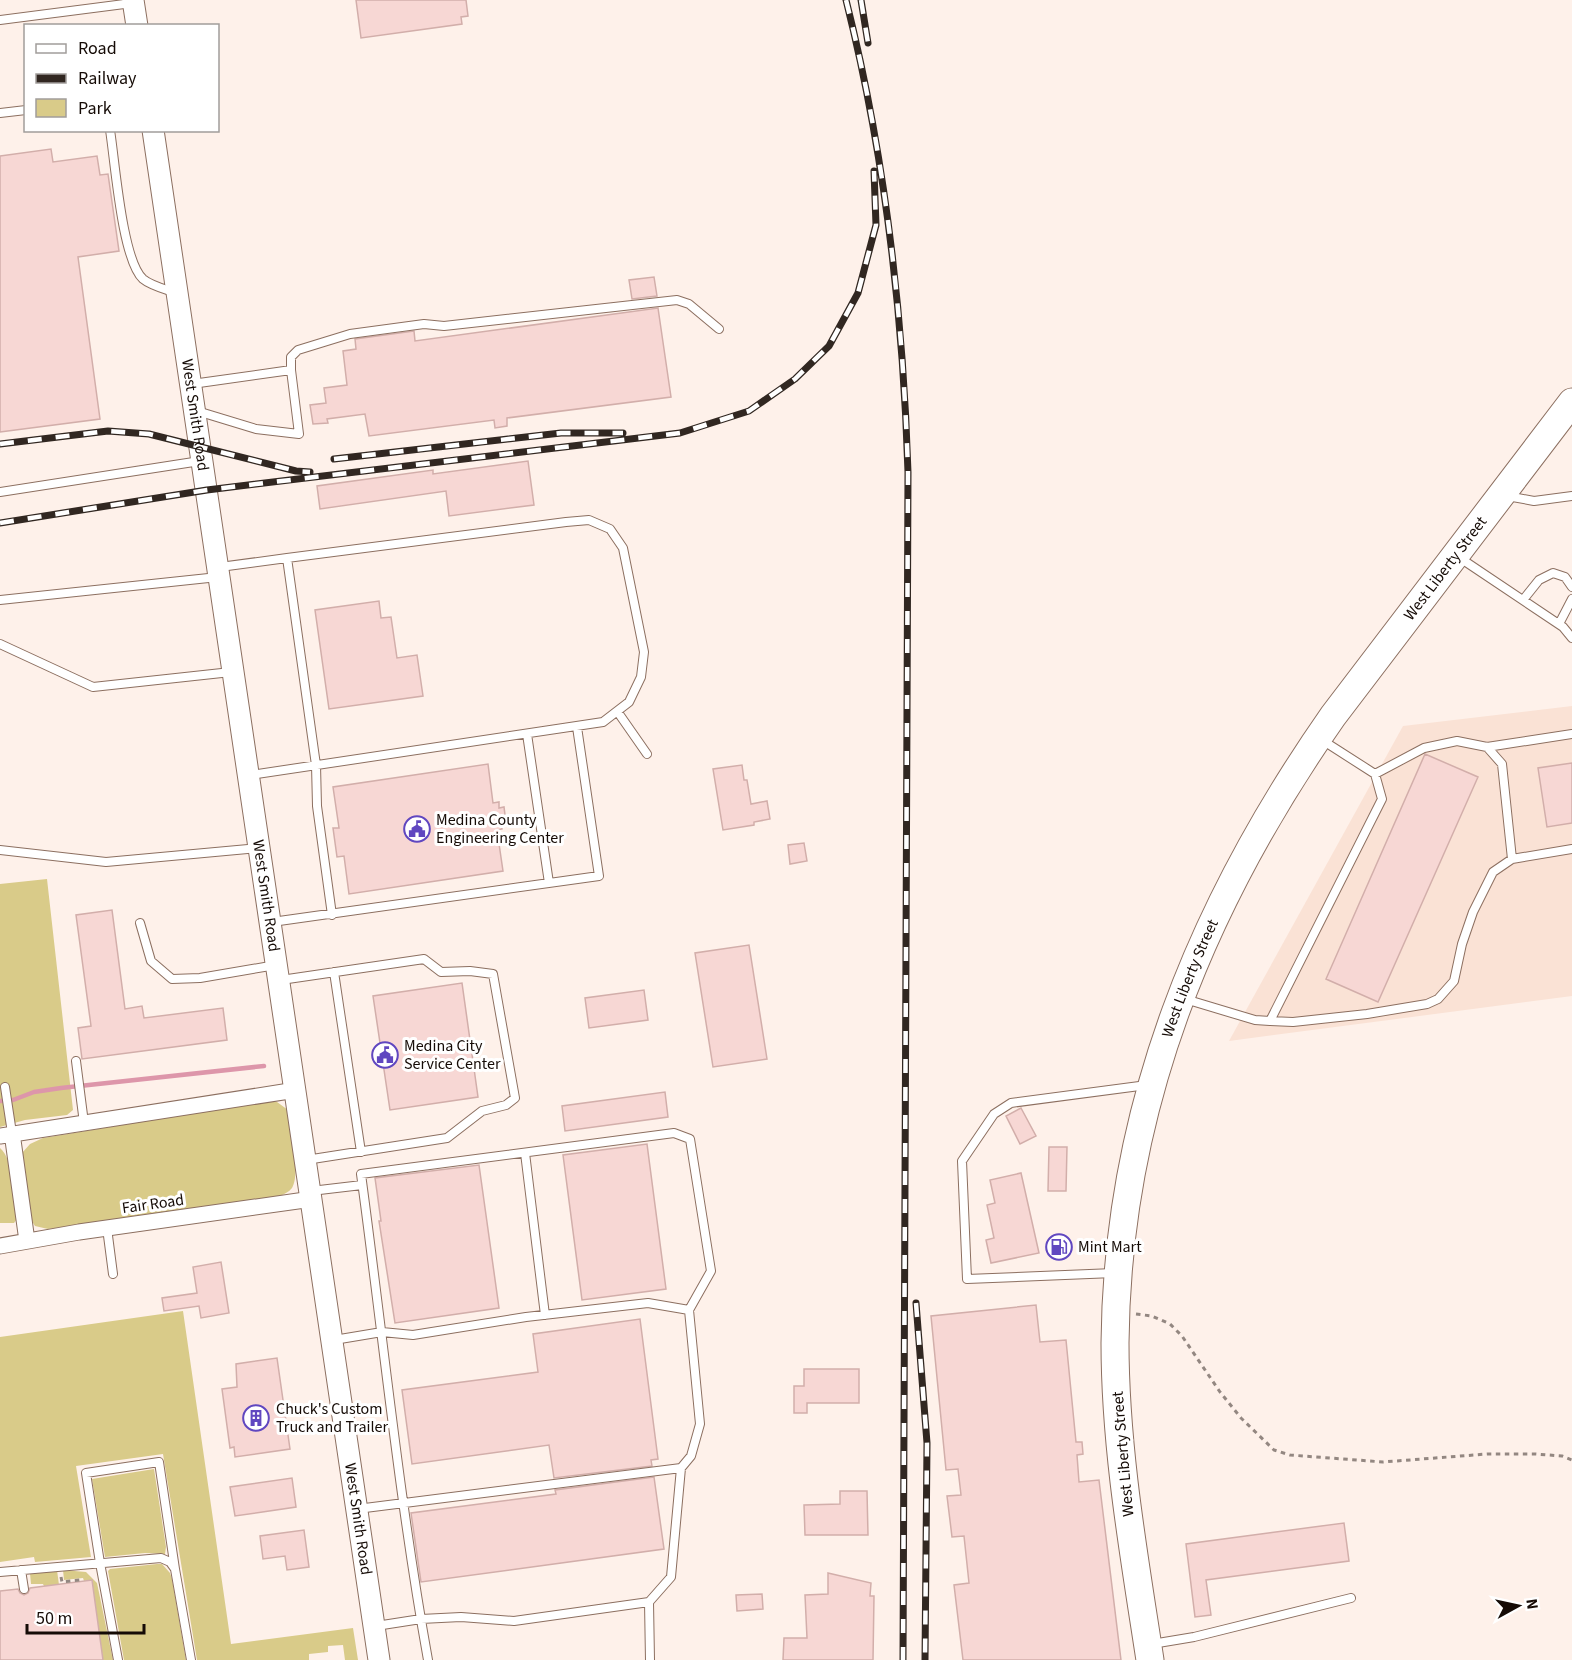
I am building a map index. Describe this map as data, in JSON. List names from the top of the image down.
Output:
{
  "streets": {
    "highway": ["West Liberty Street"],
    "street": ["West Smith Road", "Fair Road"]
  },
  "crossings": [
    ["West Smith Road", "Fair Road"]
  ],
  "places": {
    "public building": ["Medina County Engineering Center", "Medina City Service Center"],
    "fuel station": ["Mint Mart"],
    "building": ["Chuck's Custom Truck and Trailer"]
  },
  "legend": ["Road", "Railway", "Park"],
  "scale_bar": "50 m",
  "north": "right"
}
